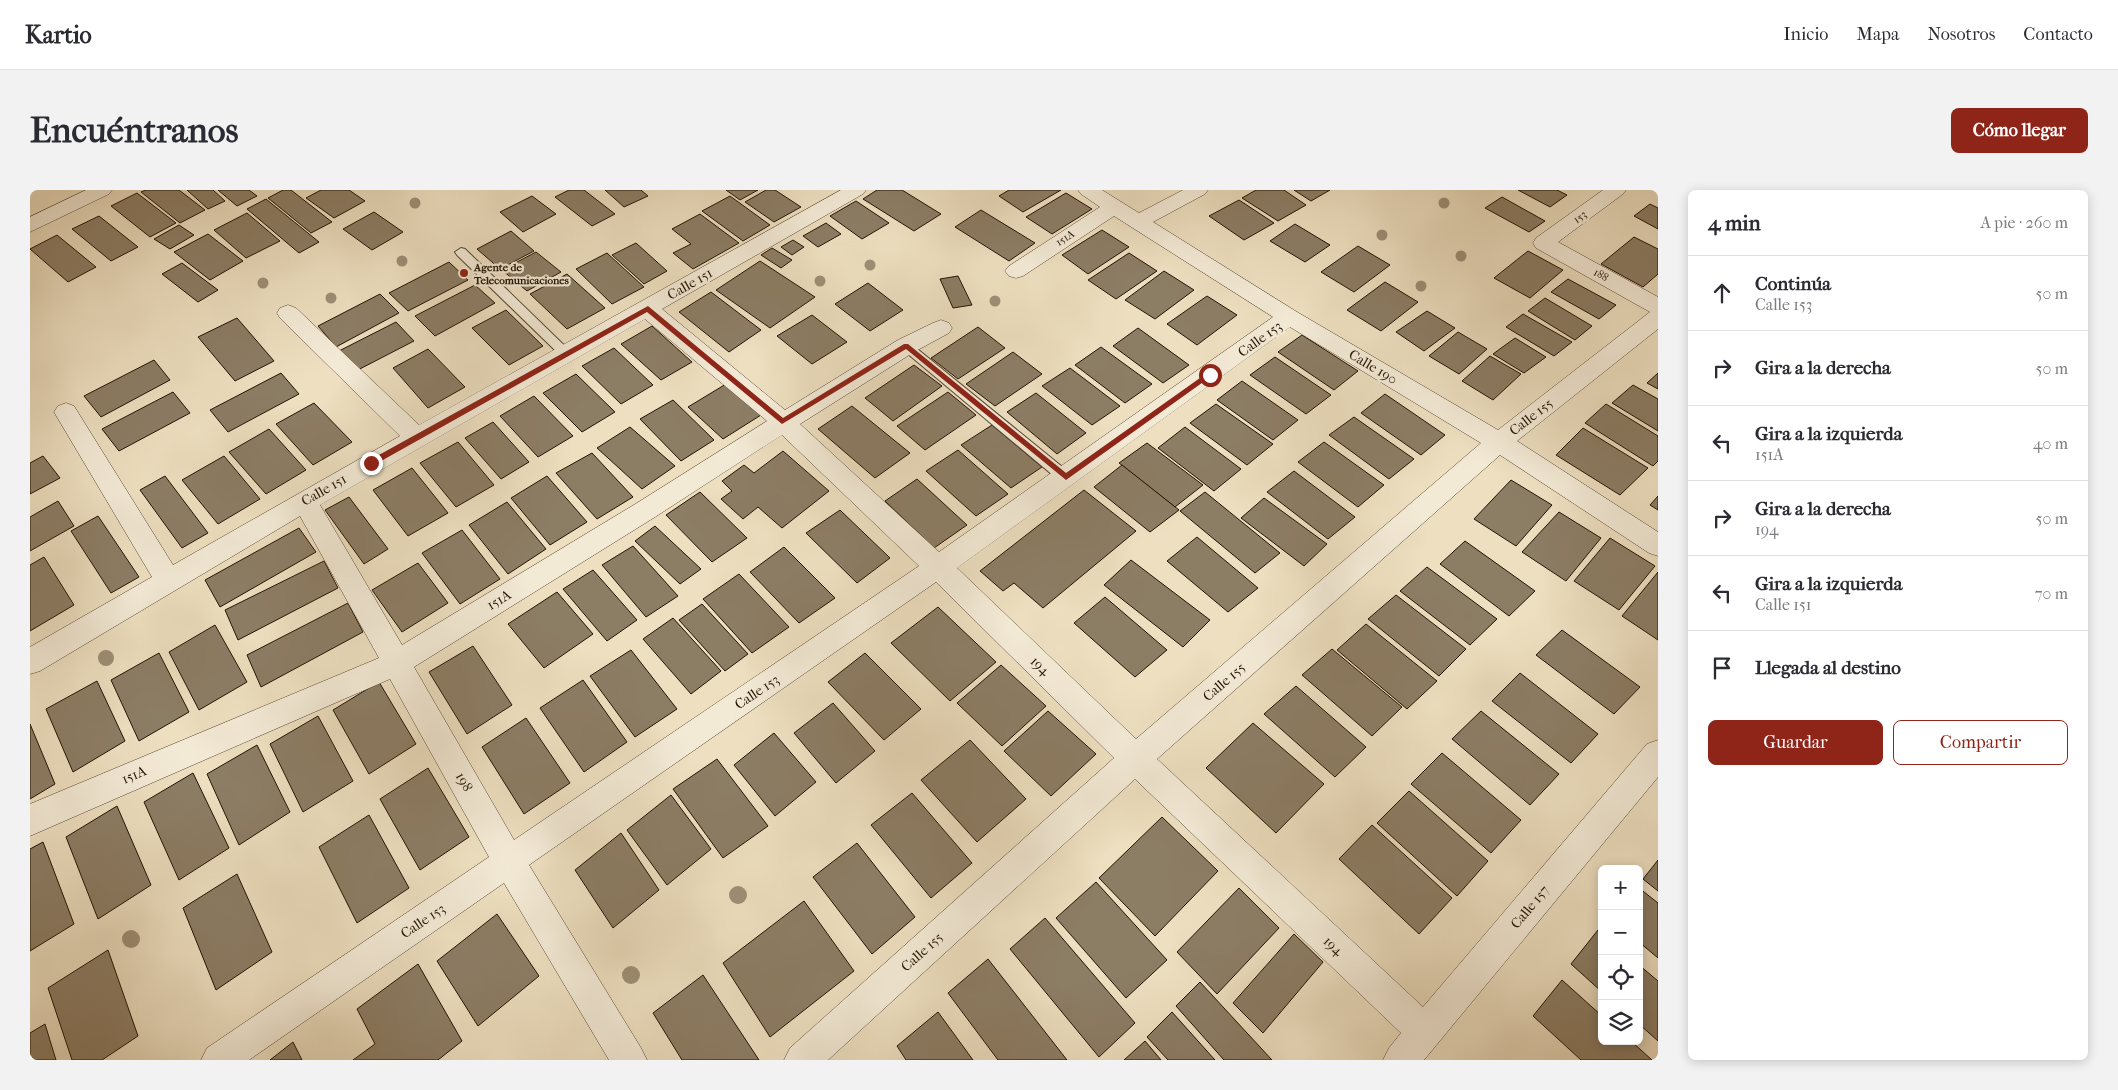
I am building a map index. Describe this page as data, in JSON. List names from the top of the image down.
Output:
{
  "streets": {
    "street": [
      "153",
      "151A",
      "188",
      "Calle 151",
      "Calle 153",
      "Calle 190",
      "Calle 155",
      "194",
      "198",
      "Calle 157"
    ]
  },
  "crossings": [
    ["153", "188"],
    ["151A", "Calle 190"],
    ["151A", "194"],
    ["151A", "198"],
    ["Calle 151", "194"],
    ["Calle 151", "198"],
    ["Calle 153", "Calle 190"],
    ["Calle 153", "194"],
    ["Calle 153", "198"],
    ["Calle 190", "Calle 155"],
    ["Calle 155", "194"],
    ["194", "Calle 157"]
  ],
  "places": ["Agente de Telecomunicaciones"],
  "page": {
    "header": "Kartio",
    "nav": [
      "Inicio",
      "Mapa",
      "Nosotros",
      "Contacto"
    ],
    "buttons": [
      "Cómo llegar",
      ["Guardar", "Compartir"]
    ],
    "title": "Encuéntranos",
    "heading": ["4 min", "A pie · 260 m"],
    "list": [
      ["Continúa", "Calle 153", "50 m"],
      ["Gira a la derecha", "50 m"],
      ["Gira a la izquierda", "151A", "40 m"],
      ["Gira a la derecha", "194", "50 m"],
      ["Gira a la izquierda", "Calle 151", "70 m"],
      "Llegada al destino"
    ],
    "map_buttons": ["+", "−"]
  }
}
